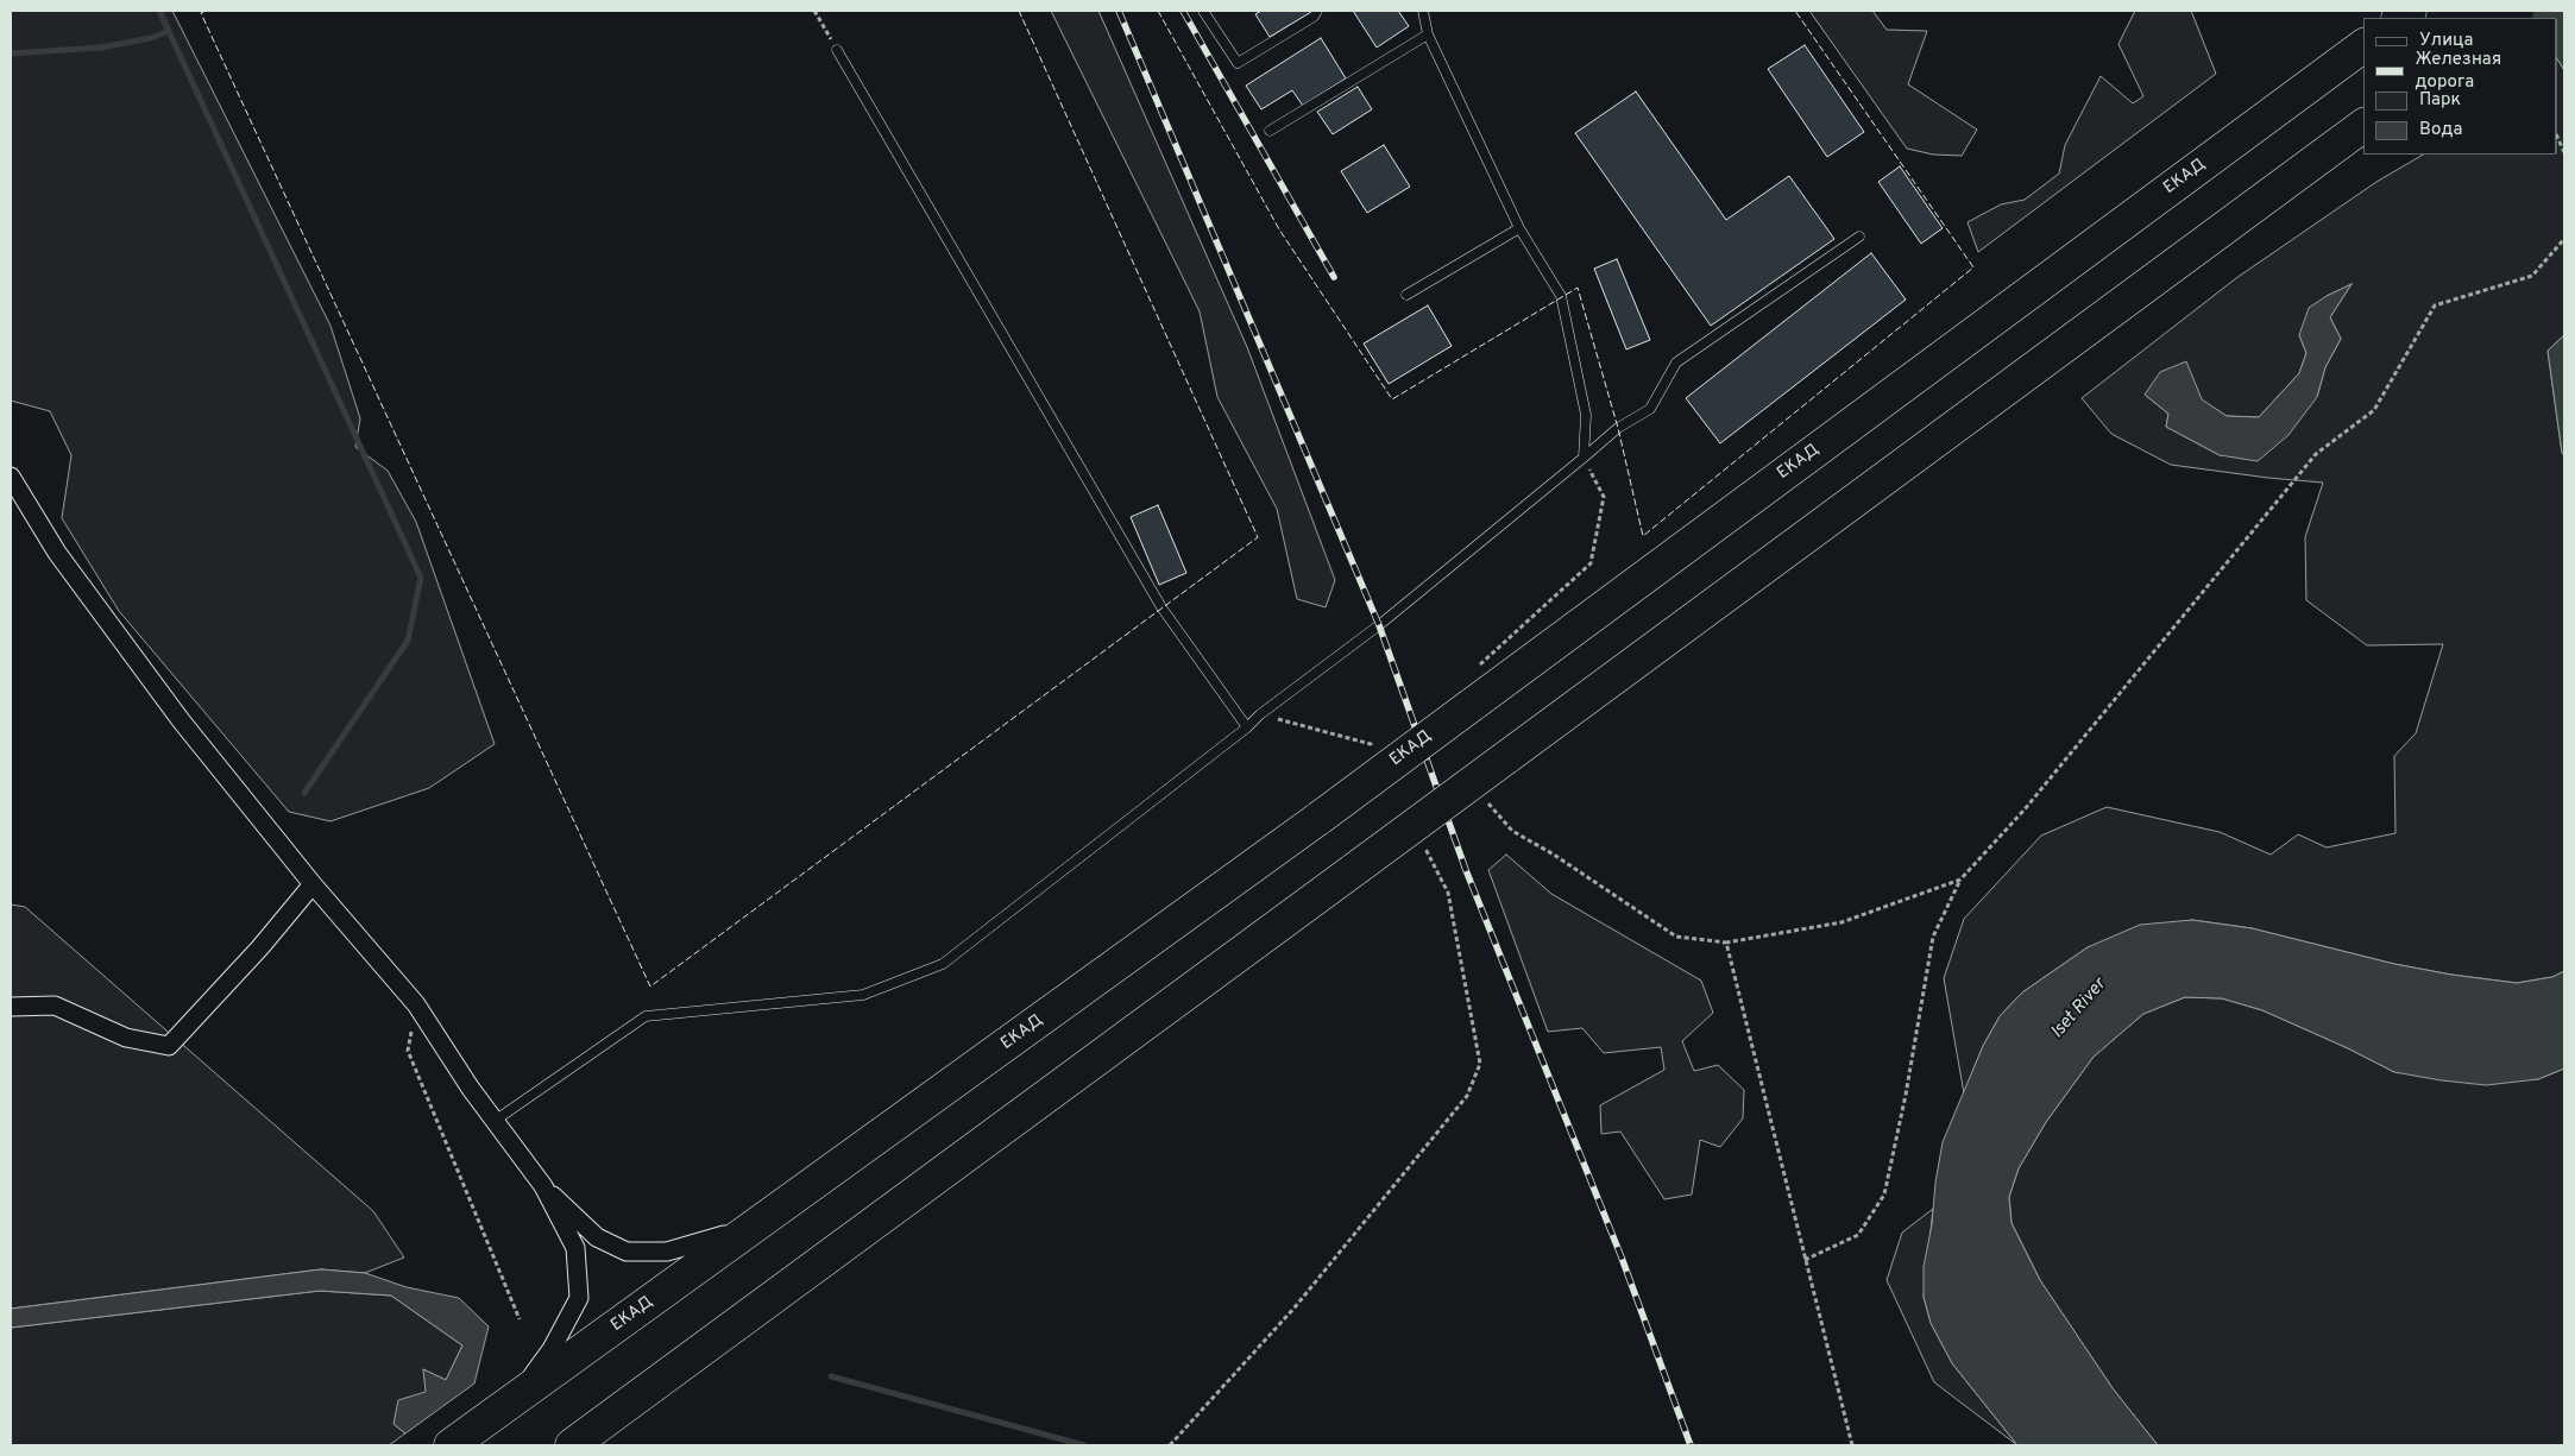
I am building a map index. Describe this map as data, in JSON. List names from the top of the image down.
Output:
{
  "streets": {
    "highway": ["ЕКАД"]
  },
  "water": ["Iset River"],
  "legend": [
    "Улица",
    "Железная дорога",
    "Парк",
    "Вода"
  ]
}
